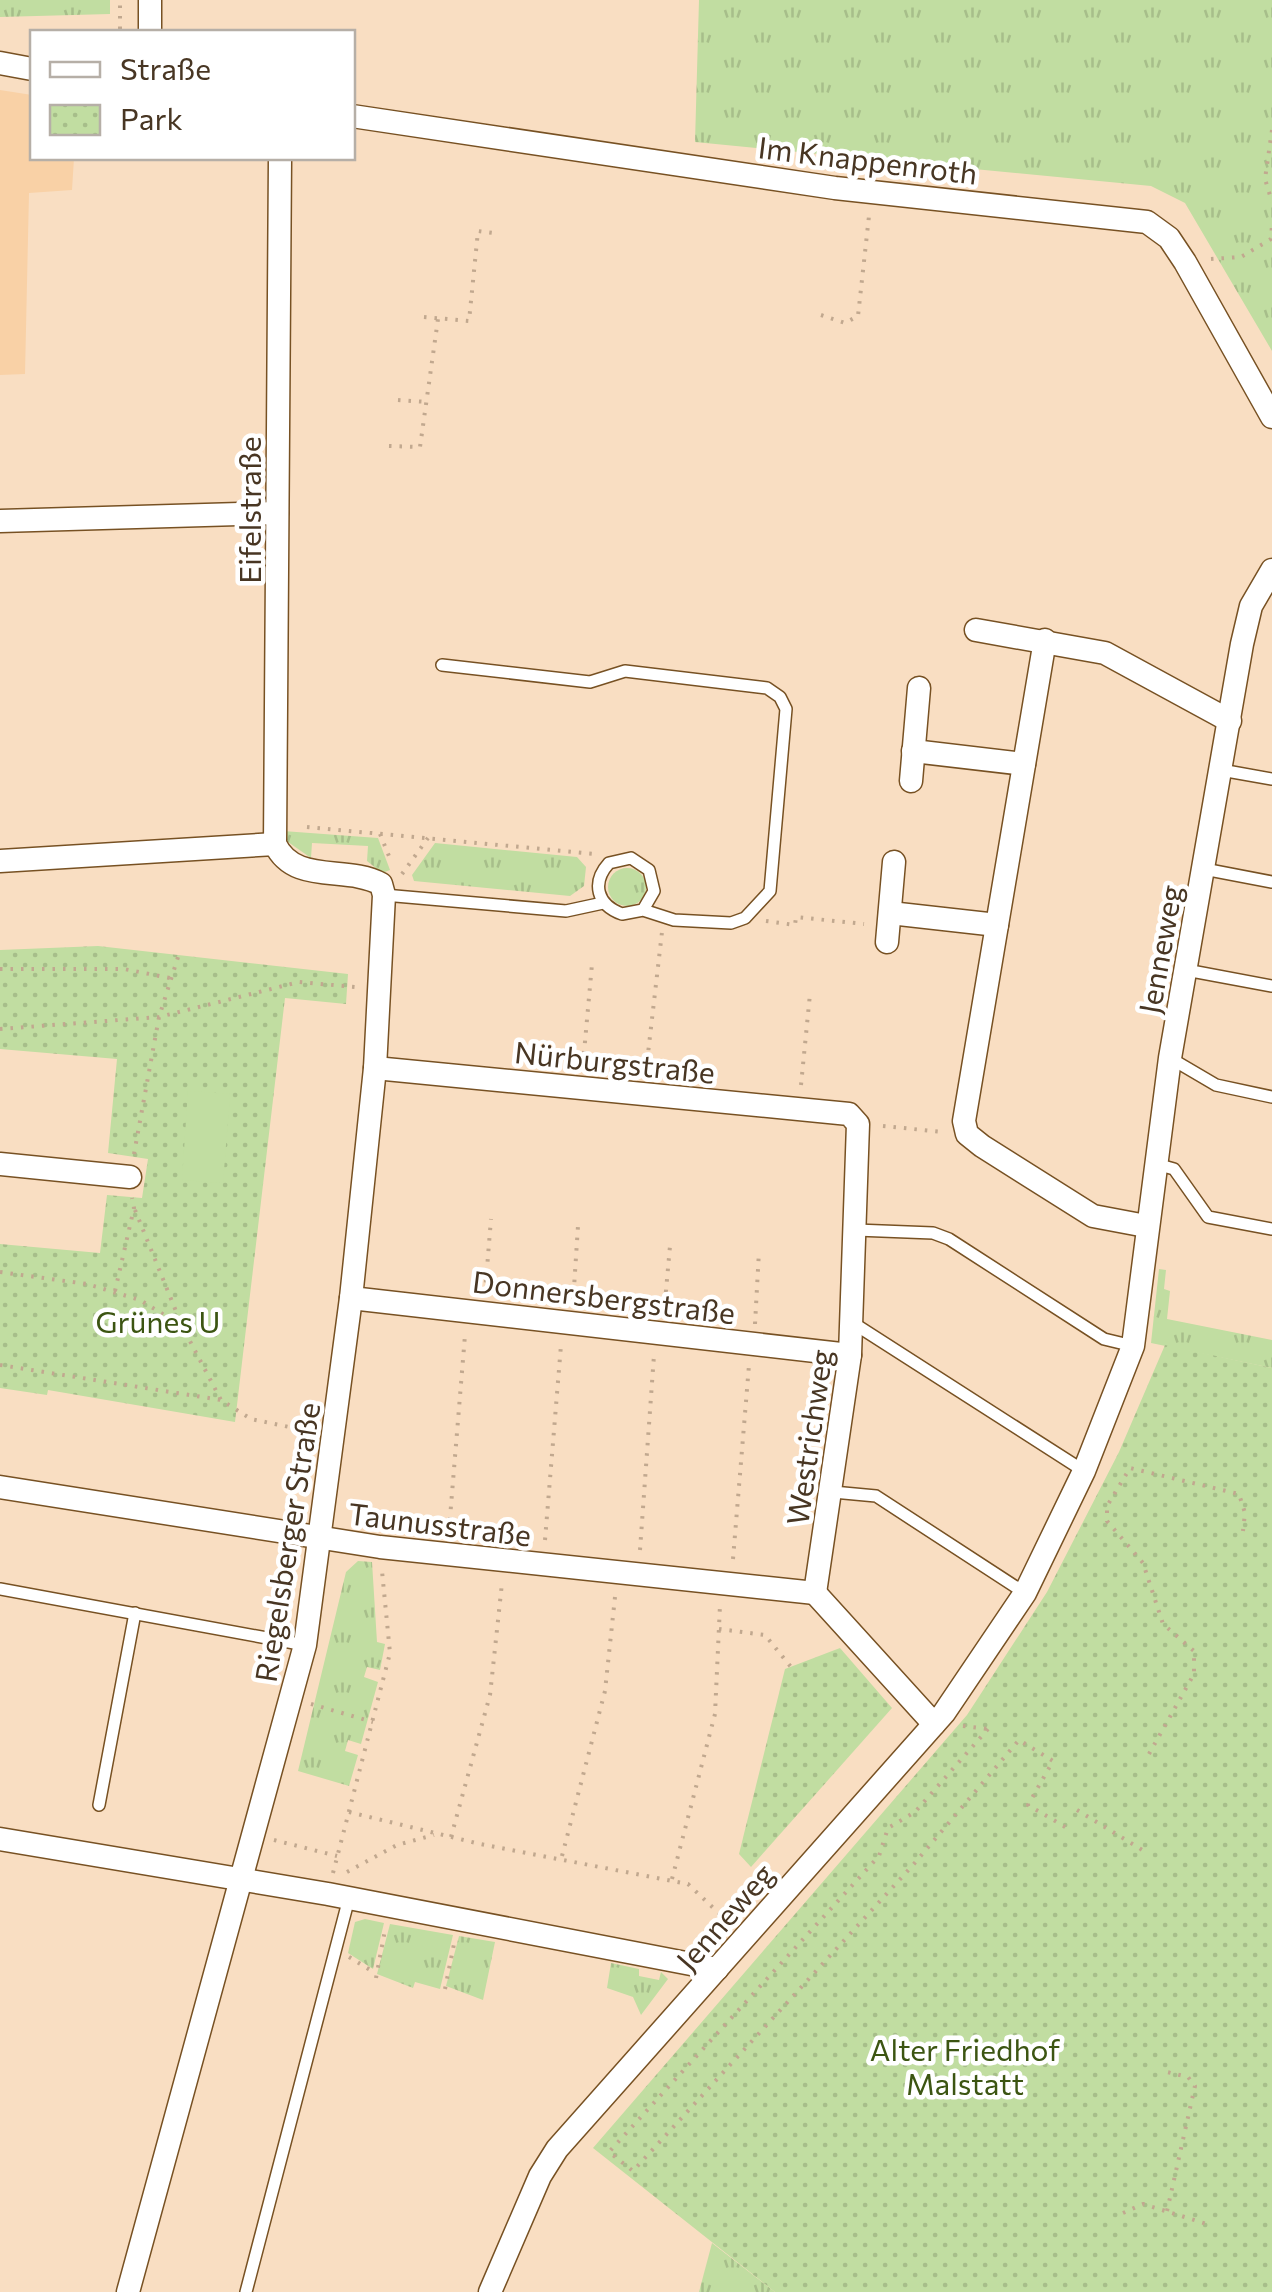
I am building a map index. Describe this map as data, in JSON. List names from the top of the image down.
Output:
{
  "streets": {
    "street": [
      "Im Knappenroth",
      "Eifelstraße",
      "Jenneweg",
      "Nürburgstraße",
      "Donnersbergstraße",
      "Westrichweg",
      "Taunusstraße",
      "Riegelsberger Straße"
    ]
  },
  "crossings": [
    ["Nürburgstraße", "Westrichweg"],
    ["Nürburgstraße", "Riegelsberger Straße"],
    ["Donnersbergstraße", "Westrichweg"],
    ["Donnersbergstraße", "Riegelsberger Straße"],
    ["Westrichweg", "Taunusstraße"],
    ["Taunusstraße", "Riegelsberger Straße"]
  ],
  "parks": ["Grünes U", "Alter Friedhof Malstatt"],
  "legend": ["Straße", "Park"]
}
